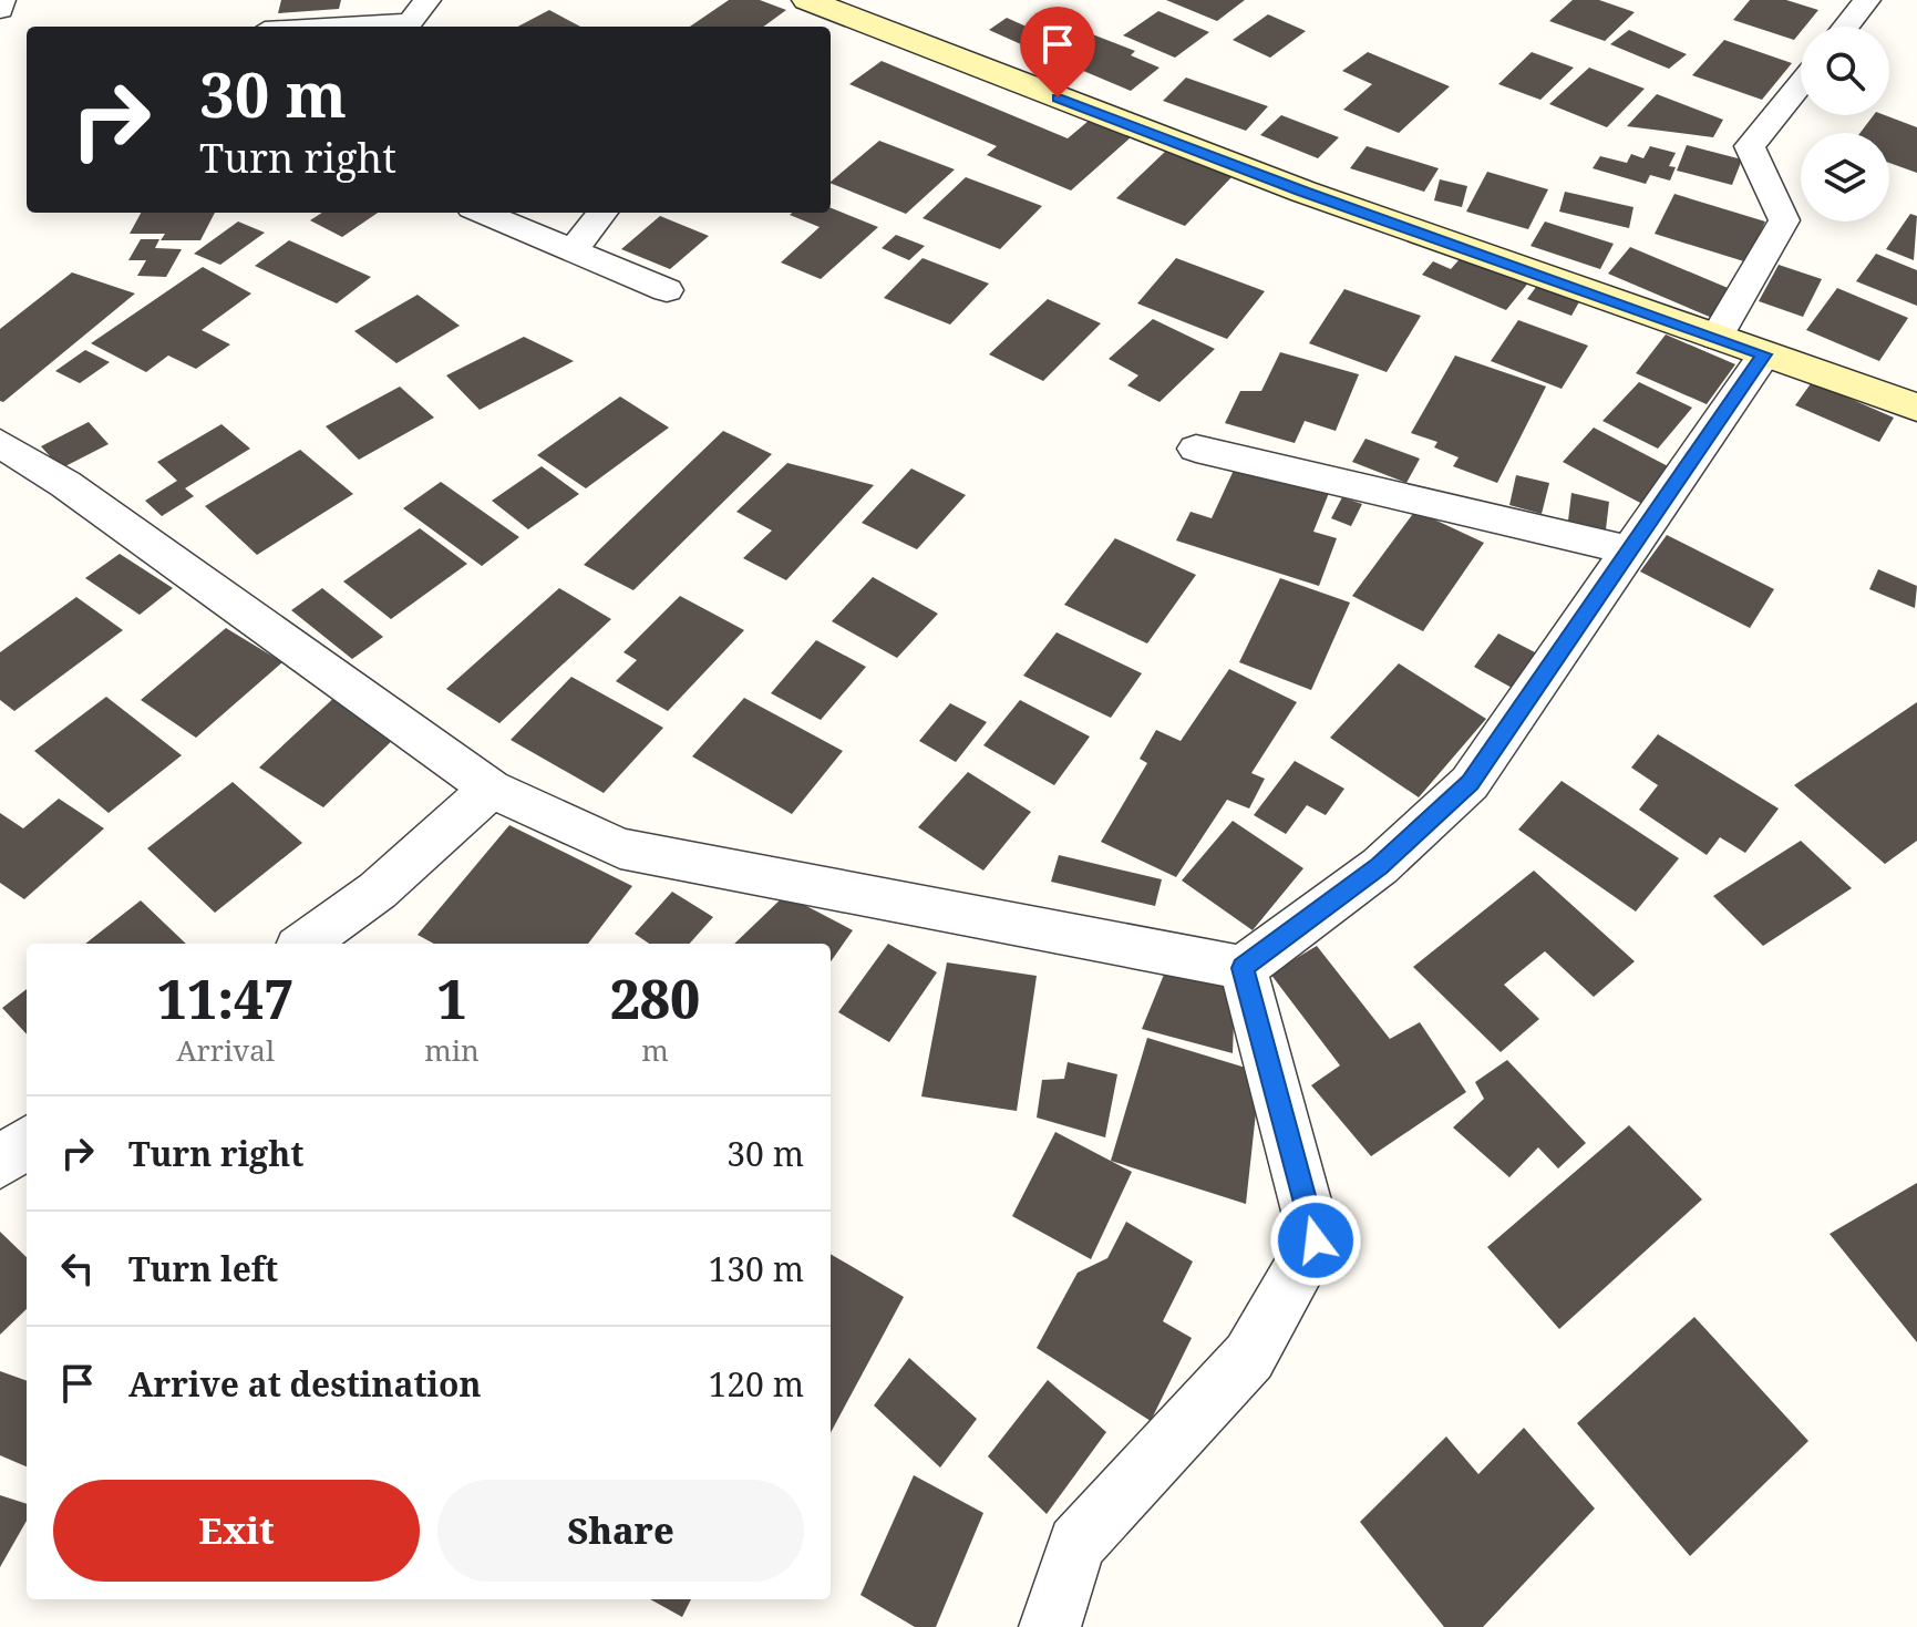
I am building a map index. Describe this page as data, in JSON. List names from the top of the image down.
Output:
{
  "page": {
    "turn": ["30 m", "Turn right"],
    "eta": [
      "11:47",
      "Arrival",
      "1",
      "min",
      "280",
      "m"
    ],
    "list": [
      {
        "name": "Turn right",
        "value": "30 m"
      },
      {
        "name": "Turn left",
        "value": "130 m"
      },
      {
        "name": "Arrive at destination",
        "value": "120 m"
      }
    ],
    "buttons": ["Exit", "Share"]
  }
}
